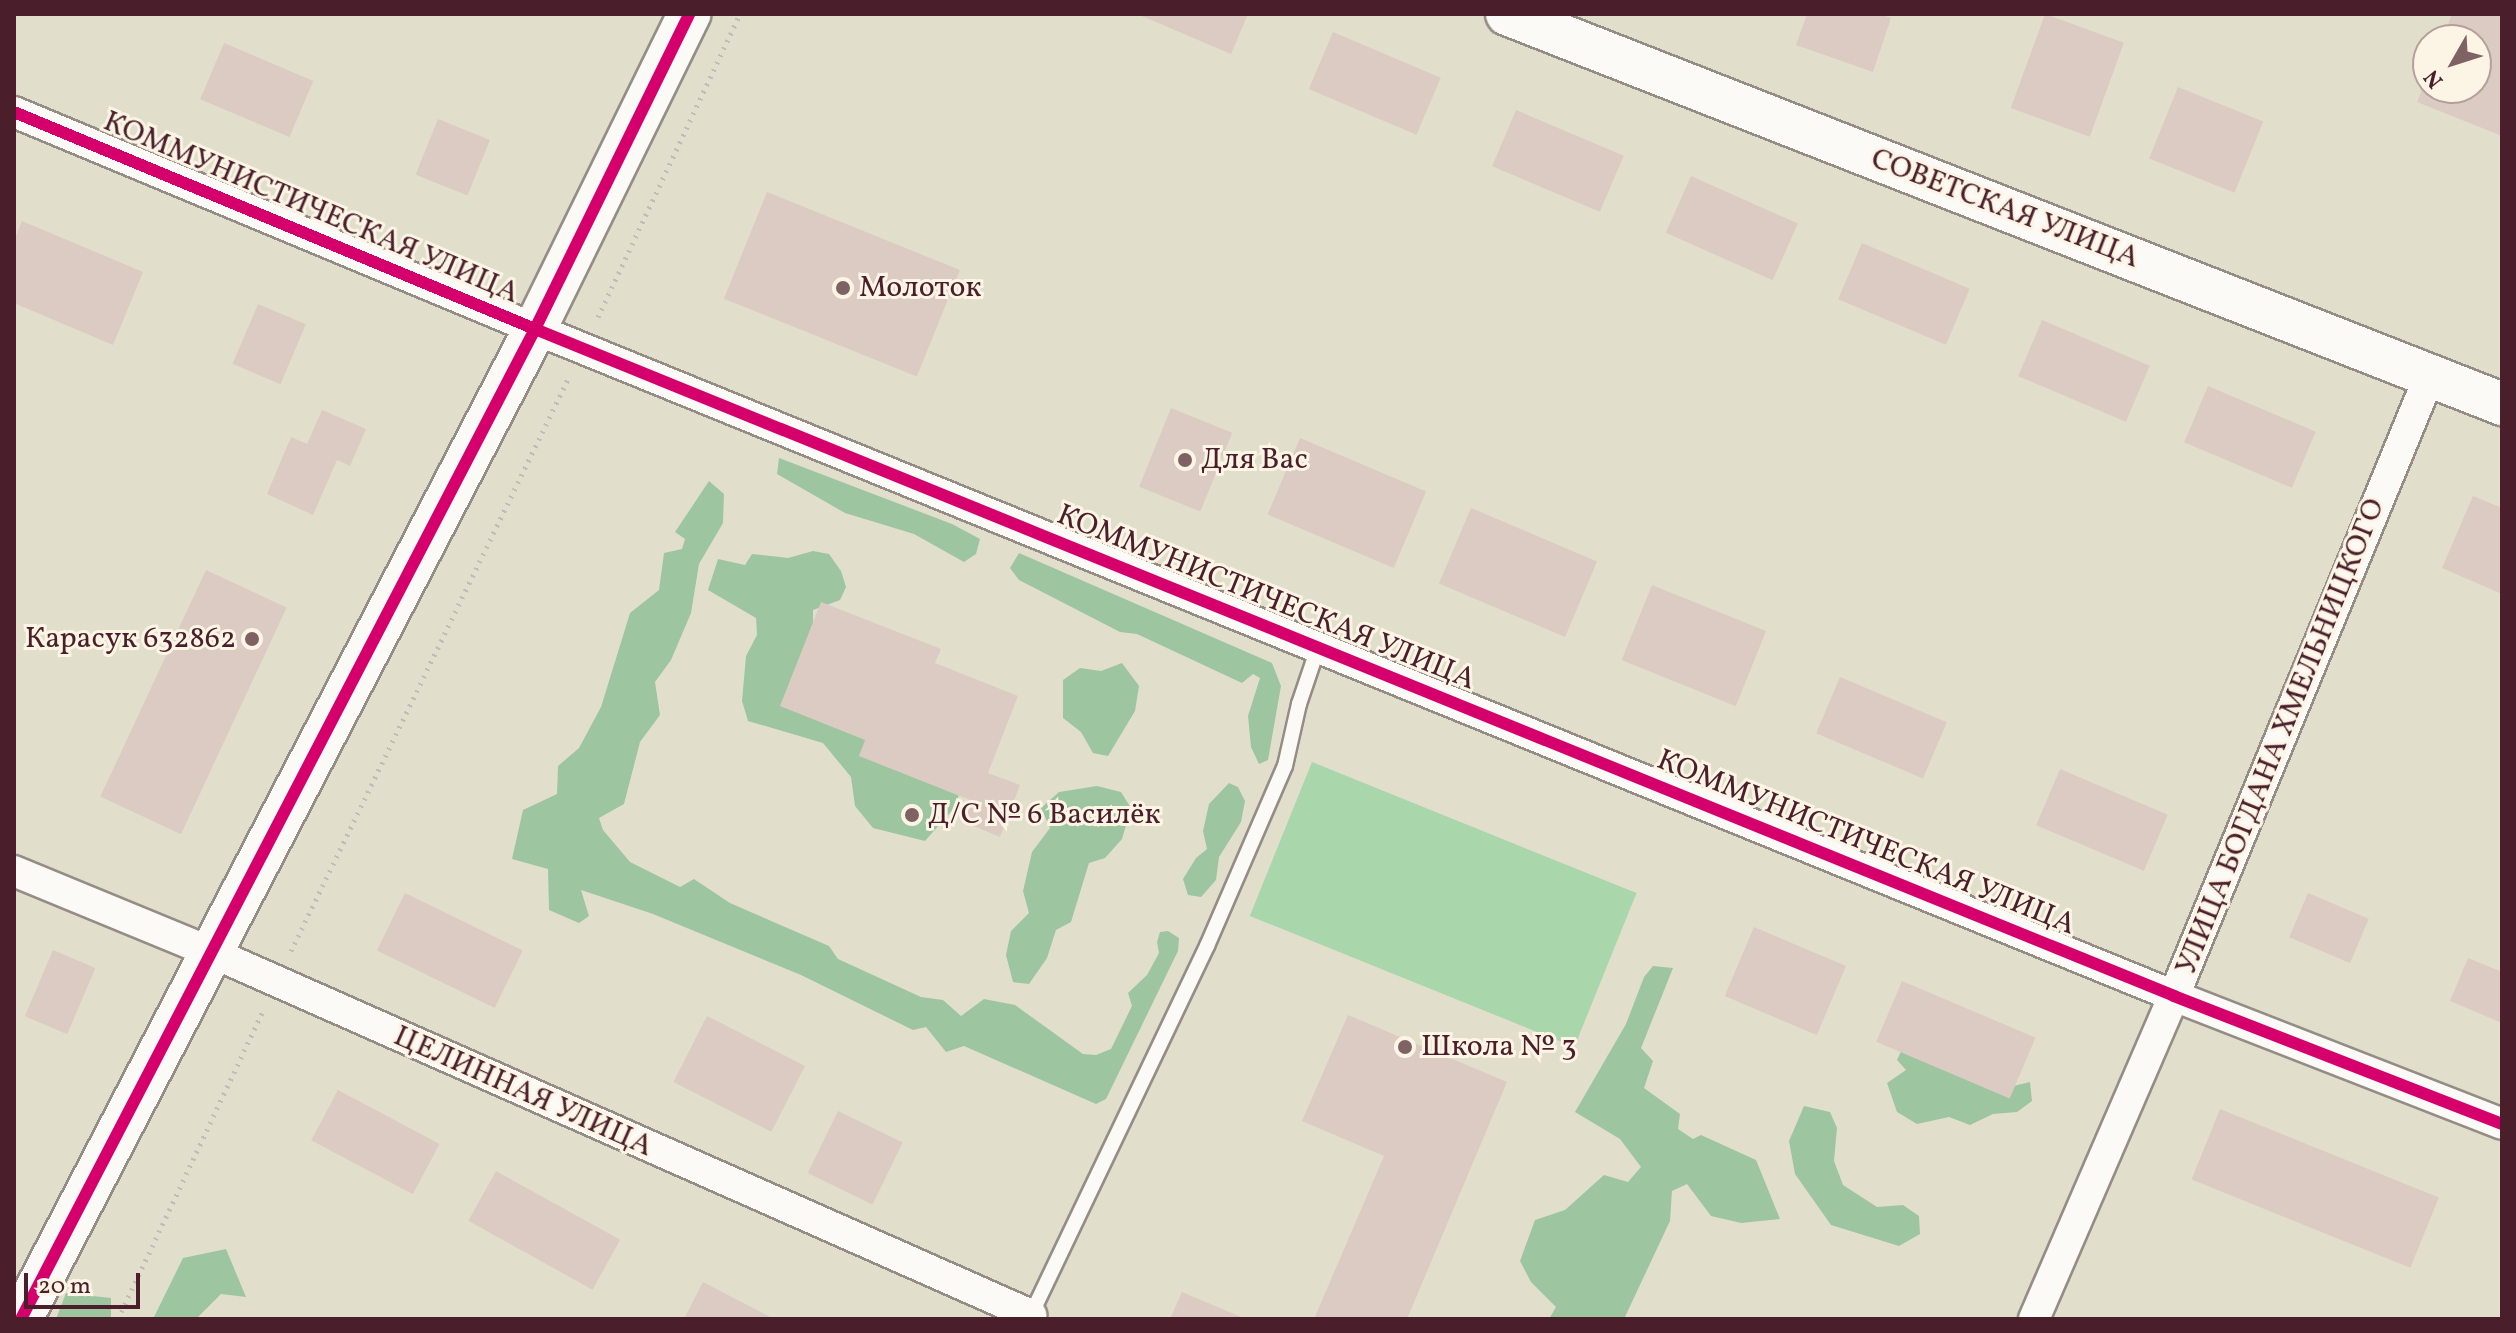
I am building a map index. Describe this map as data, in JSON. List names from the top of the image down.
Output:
{
  "streets": {
    "street": [
      "КОММУНИСТИЧЕСКАЯ УЛИЦА",
      "СОВЕТСКАЯ УЛИЦА",
      "УЛИЦА БОГДАНА ХМЕЛЬНИЦКОГО",
      "ЦЕЛИННАЯ УЛИЦА"
    ]
  },
  "crossings": [
    ["КОММУНИСТИЧЕСКАЯ УЛИЦА", "УЛИЦА БОГДАНА ХМЕЛЬНИЦКОГО"],
    ["СОВЕТСКАЯ УЛИЦА", "УЛИЦА БОГДАНА ХМЕЛЬНИЦКОГО"]
  ],
  "places": [
    "Молоток",
    "Для Вас",
    "Карасук 632862",
    "Д/С № 6 Василёк",
    "Школа № 3"
  ],
  "scale_bar": "20 m",
  "north": "bottom left"
}
